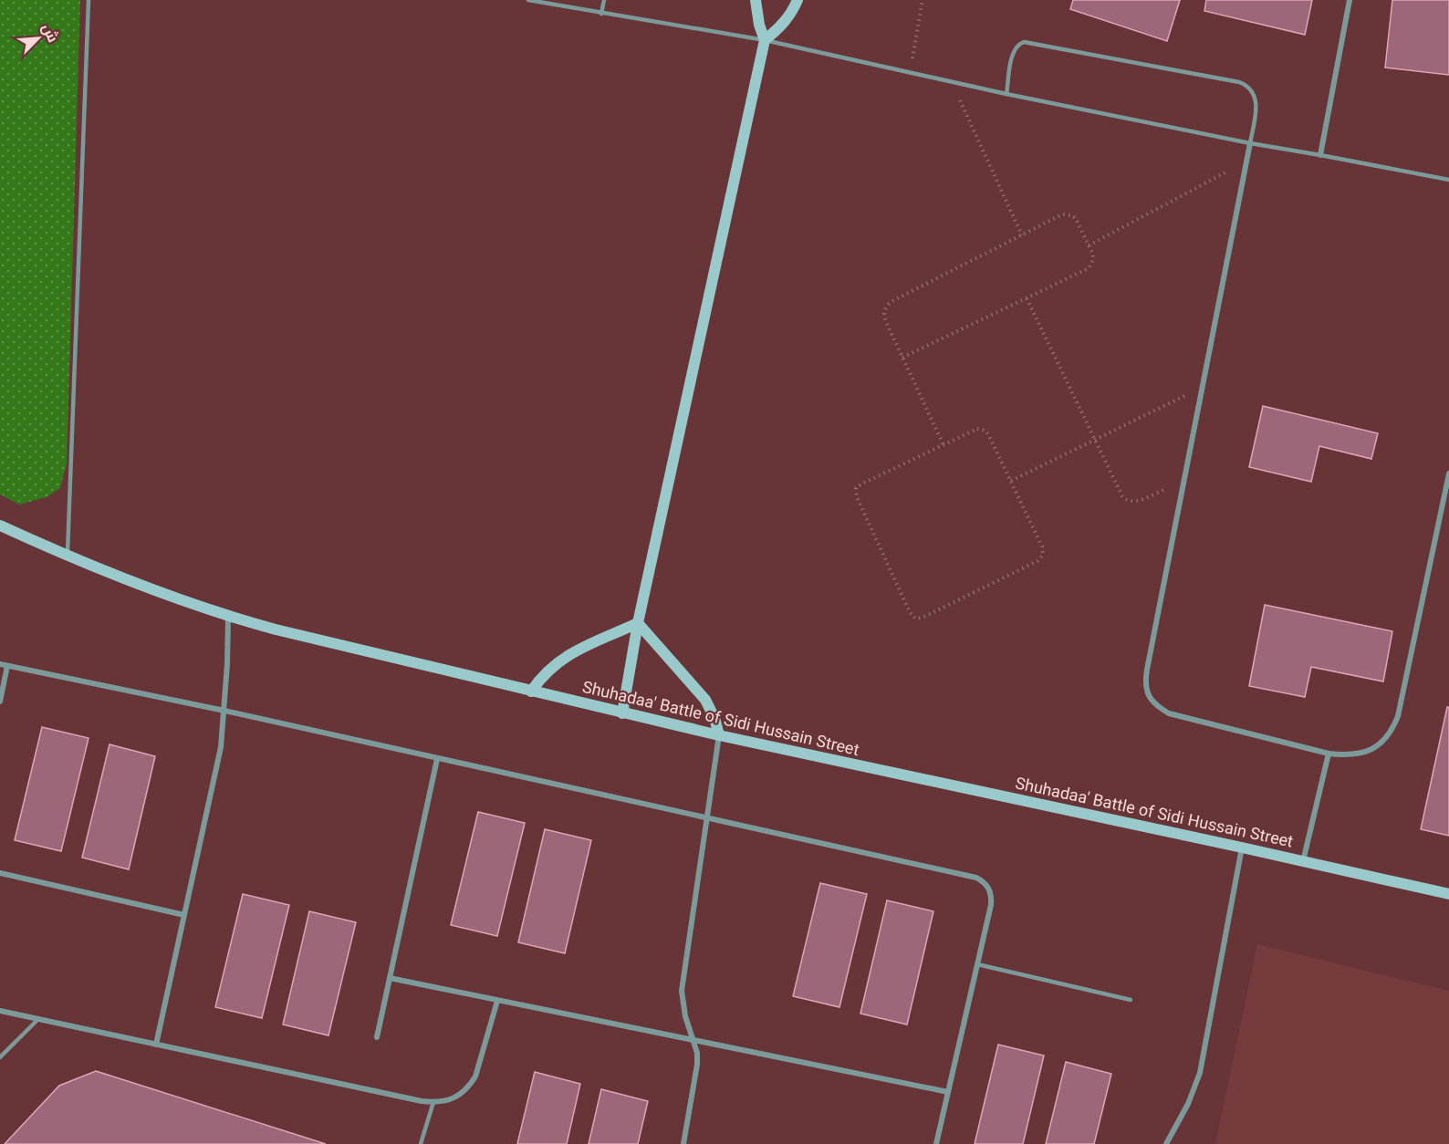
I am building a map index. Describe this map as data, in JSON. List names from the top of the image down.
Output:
{
  "streets": {
    "main road": ["Shuhadaa' Battle of Sidi Hussain Street"]
  },
  "north": "top right"
}
